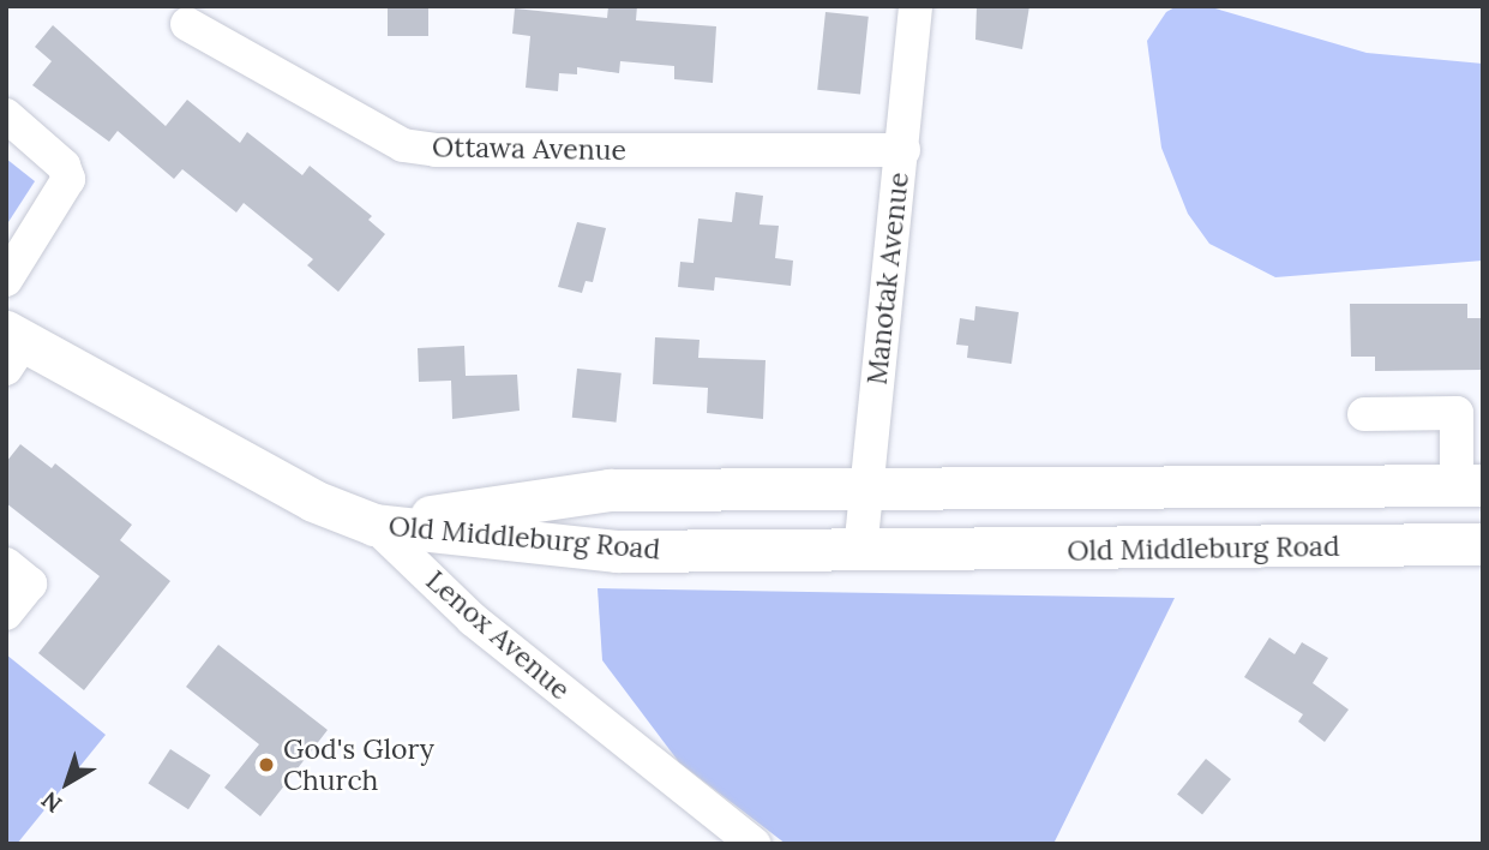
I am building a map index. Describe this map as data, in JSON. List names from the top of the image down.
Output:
{
  "streets": {
    "main road": ["Old Middleburg Road", "Lenox Avenue"],
    "street": ["Ottawa Avenue", "Manotak Avenue"]
  },
  "crossings": [
    ["Ottawa Avenue", "Manotak Avenue"],
    ["Manotak Avenue", "Old Middleburg Road"],
    ["Old Middleburg Road", "Lenox Avenue"]
  ],
  "places": ["God's Glory Church"],
  "north": "bottom left"
}
